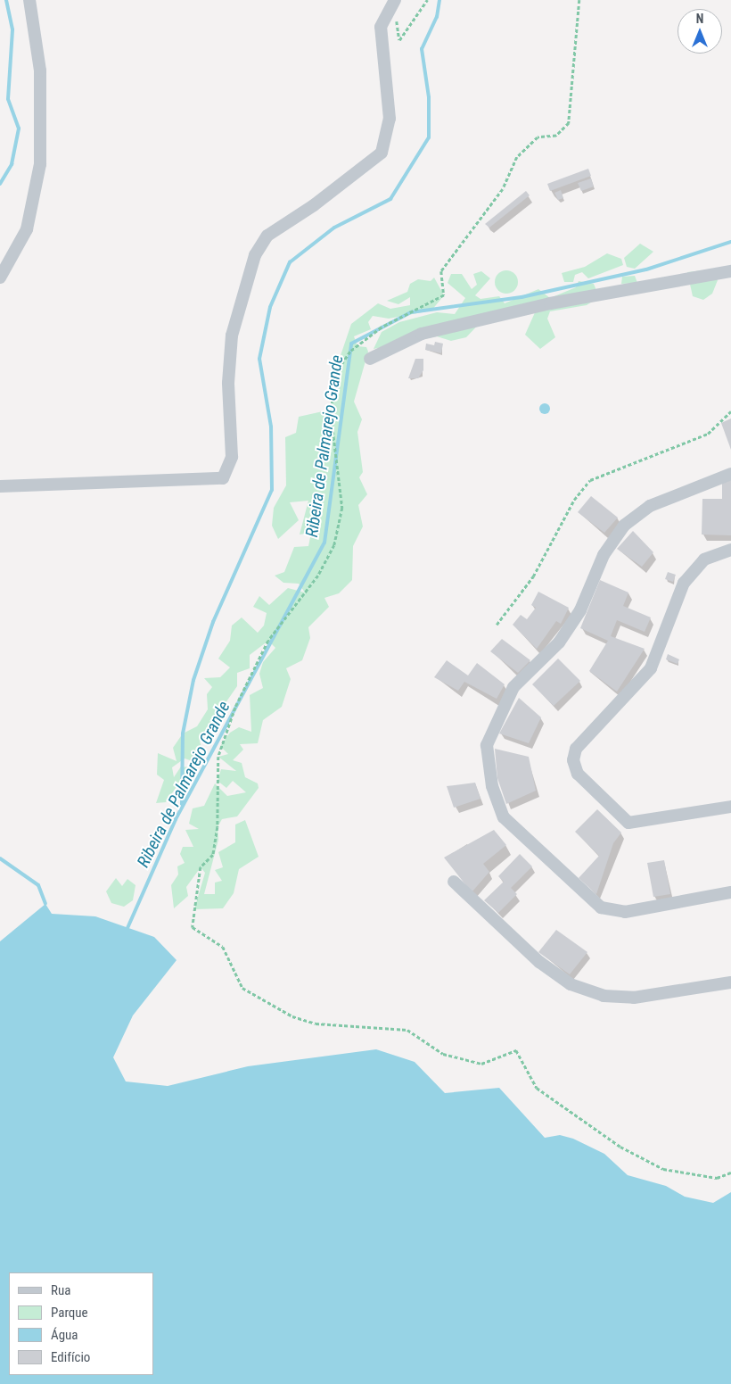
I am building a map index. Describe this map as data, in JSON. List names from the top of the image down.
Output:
{
  "water": ["Ribeira de Palmarejo Grande"],
  "legend": [
    "Rua",
    "Parque",
    "Água",
    "Edifício"
  ],
  "north": "top"
}
